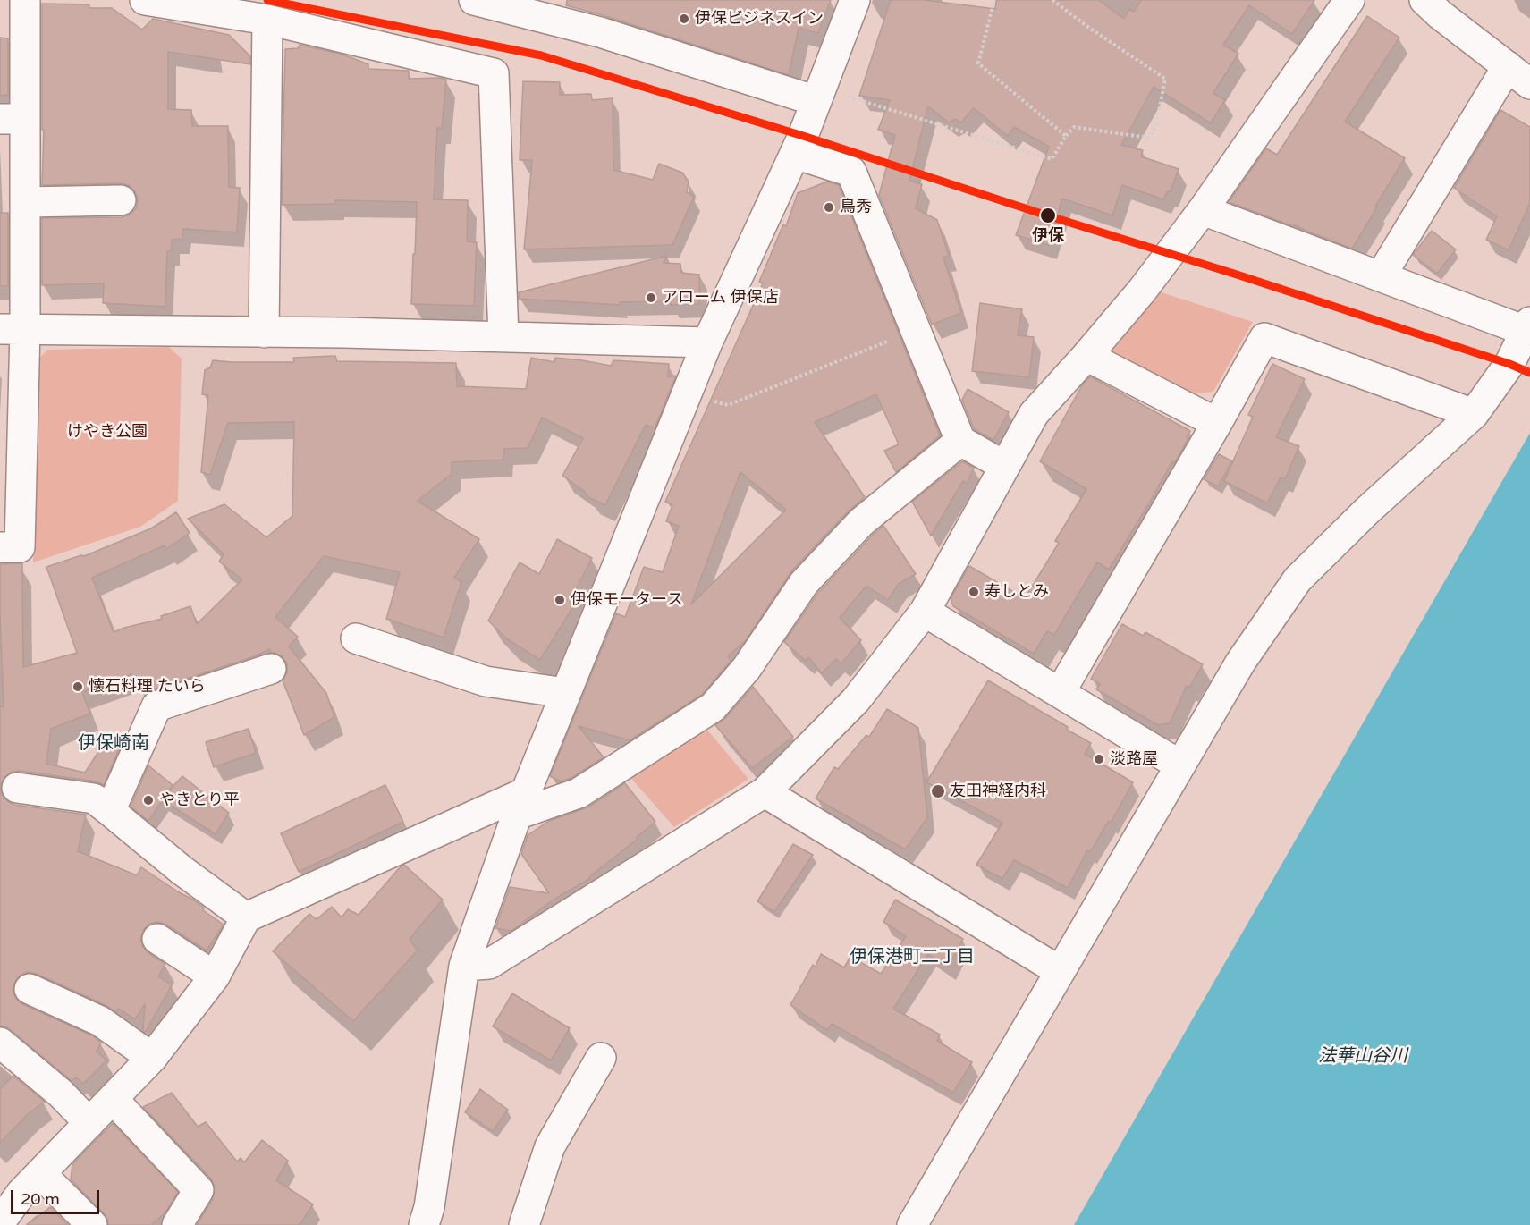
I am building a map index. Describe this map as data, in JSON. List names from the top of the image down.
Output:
{
  "districts": ["伊保崎南", "伊保港町二丁目"],
  "water": ["法華山谷川"],
  "parks": ["けやき公園"],
  "places": [
    "伊保ビジネスイン",
    "鳥秀",
    "伊保",
    "アローム 伊保店",
    "寿しとみ",
    "伊保モータース",
    "懐石料理 たいら",
    "淡路屋",
    "友田神経内科",
    "やきとり平"
  ],
  "scale_bar": "20 m"
}
